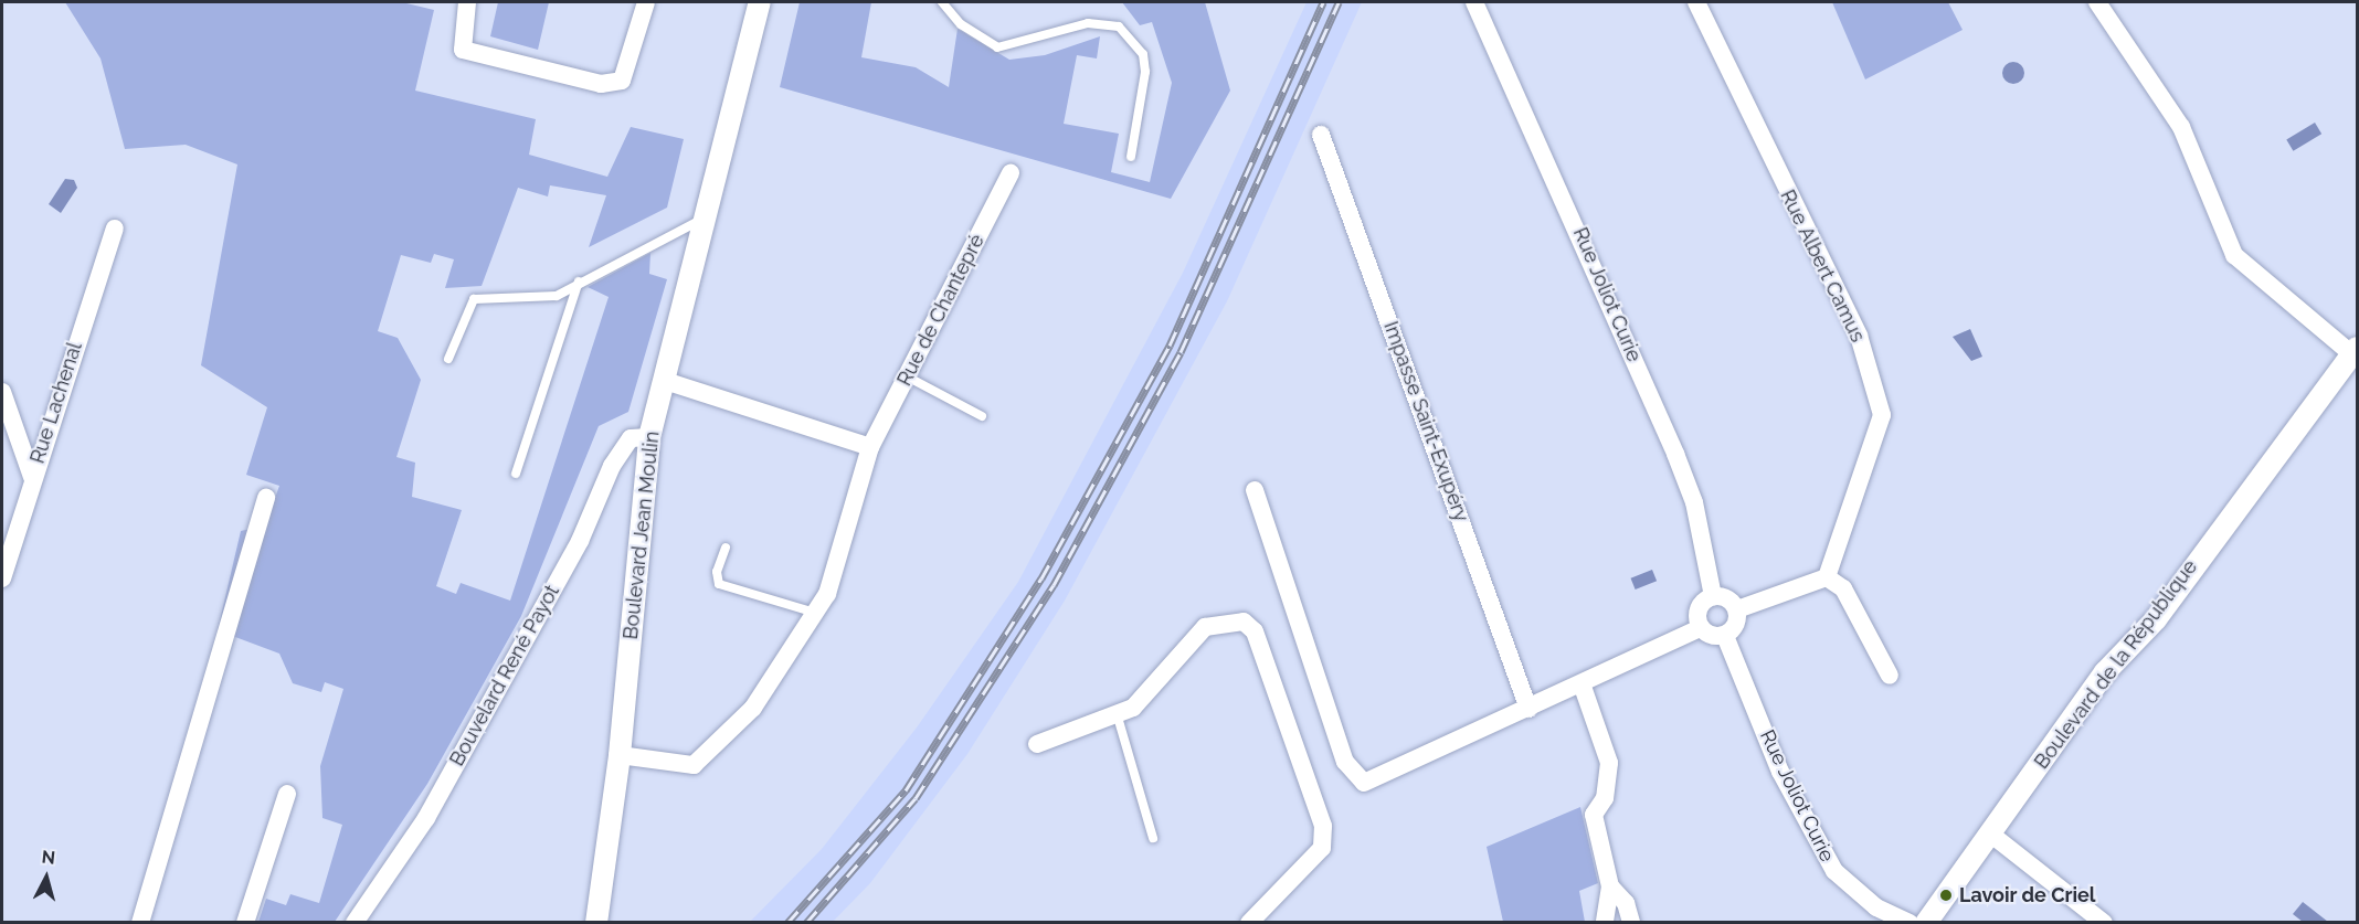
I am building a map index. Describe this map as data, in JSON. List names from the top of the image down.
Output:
{
  "streets": {
    "street": [
      "Rue Albert Camus",
      "Rue Joliot Curie",
      "Rue de Chantepré",
      "Rue Lachenal",
      "Impasse Saint-Exupéry",
      "Boulevard Jean Moulin",
      "Boulevard de la République",
      "Bouvelard René Payot"
    ]
  },
  "crossings": [
    ["Rue de Chantepré", "Boulevard Jean Moulin"],
    ["Boulevard Jean Moulin", "Bouvelard René Payot"]
  ],
  "places": ["Lavoir de Criel"],
  "north": "top"
}
